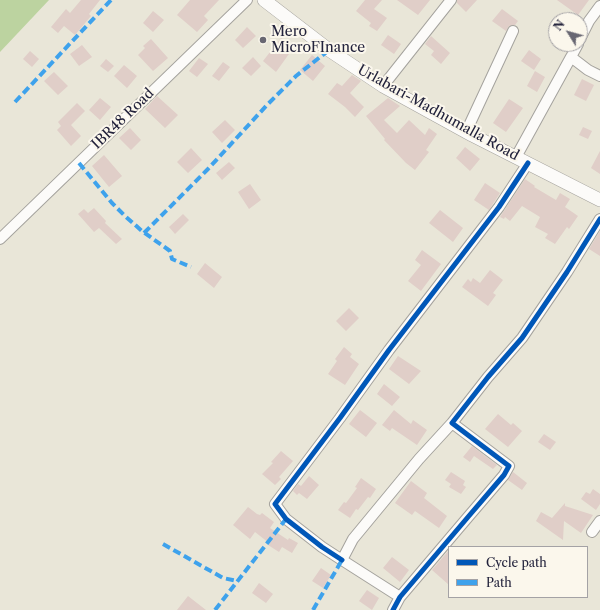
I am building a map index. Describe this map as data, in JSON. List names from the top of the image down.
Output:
{
  "streets": {
    "main road": ["Urlabari-Madhumalla Road"],
    "street": ["IBR48 Road"]
  },
  "places": ["Mero MicroFInance"],
  "legend": ["Cycle path", "Path"],
  "north": "top left"
}
